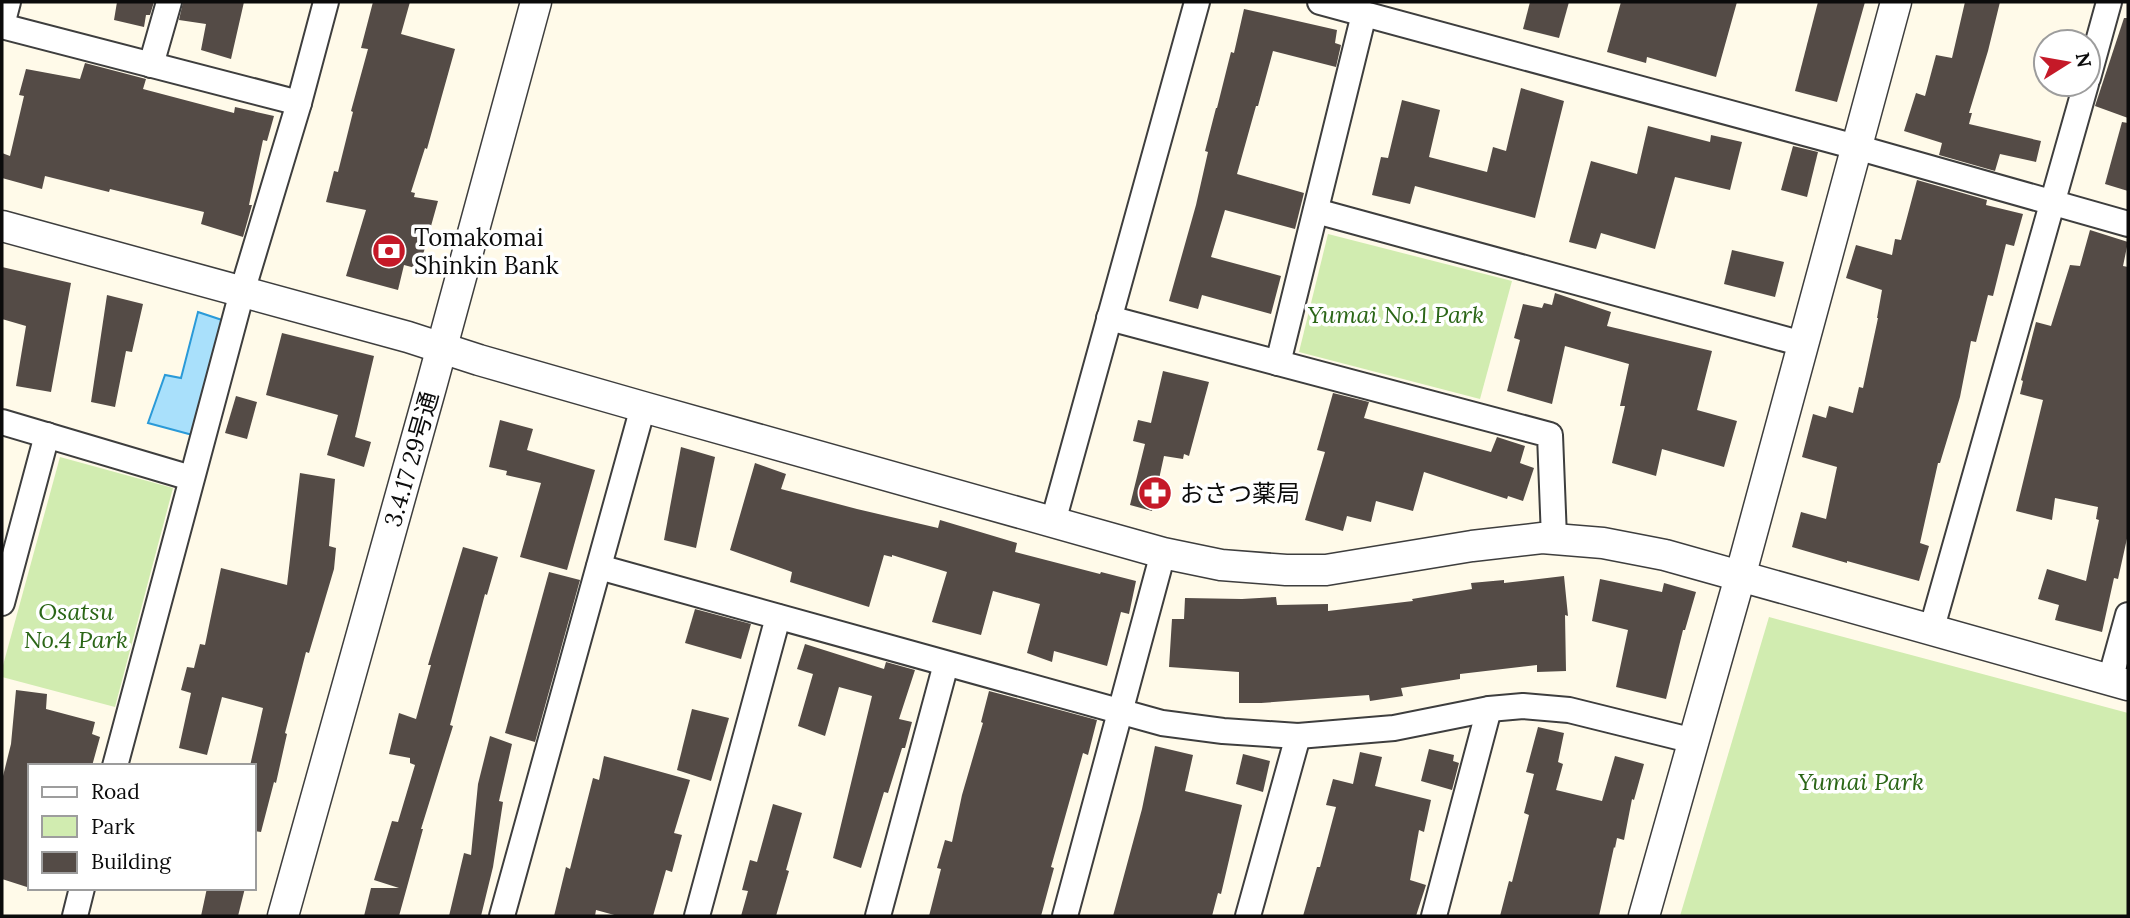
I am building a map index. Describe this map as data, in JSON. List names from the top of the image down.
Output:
{
  "streets": {
    "street": ["3.4.17 29号通"]
  },
  "parks": ["Yumai No.1 Park", "Osatsu No.4 Park", "Yumai Park"],
  "places": {
    "bank": ["Tomakomai Shinkin Bank"],
    "pharmacy": ["おさつ薬局"]
  },
  "legend": ["Road", "Park", "Building"],
  "north": "right"
}
